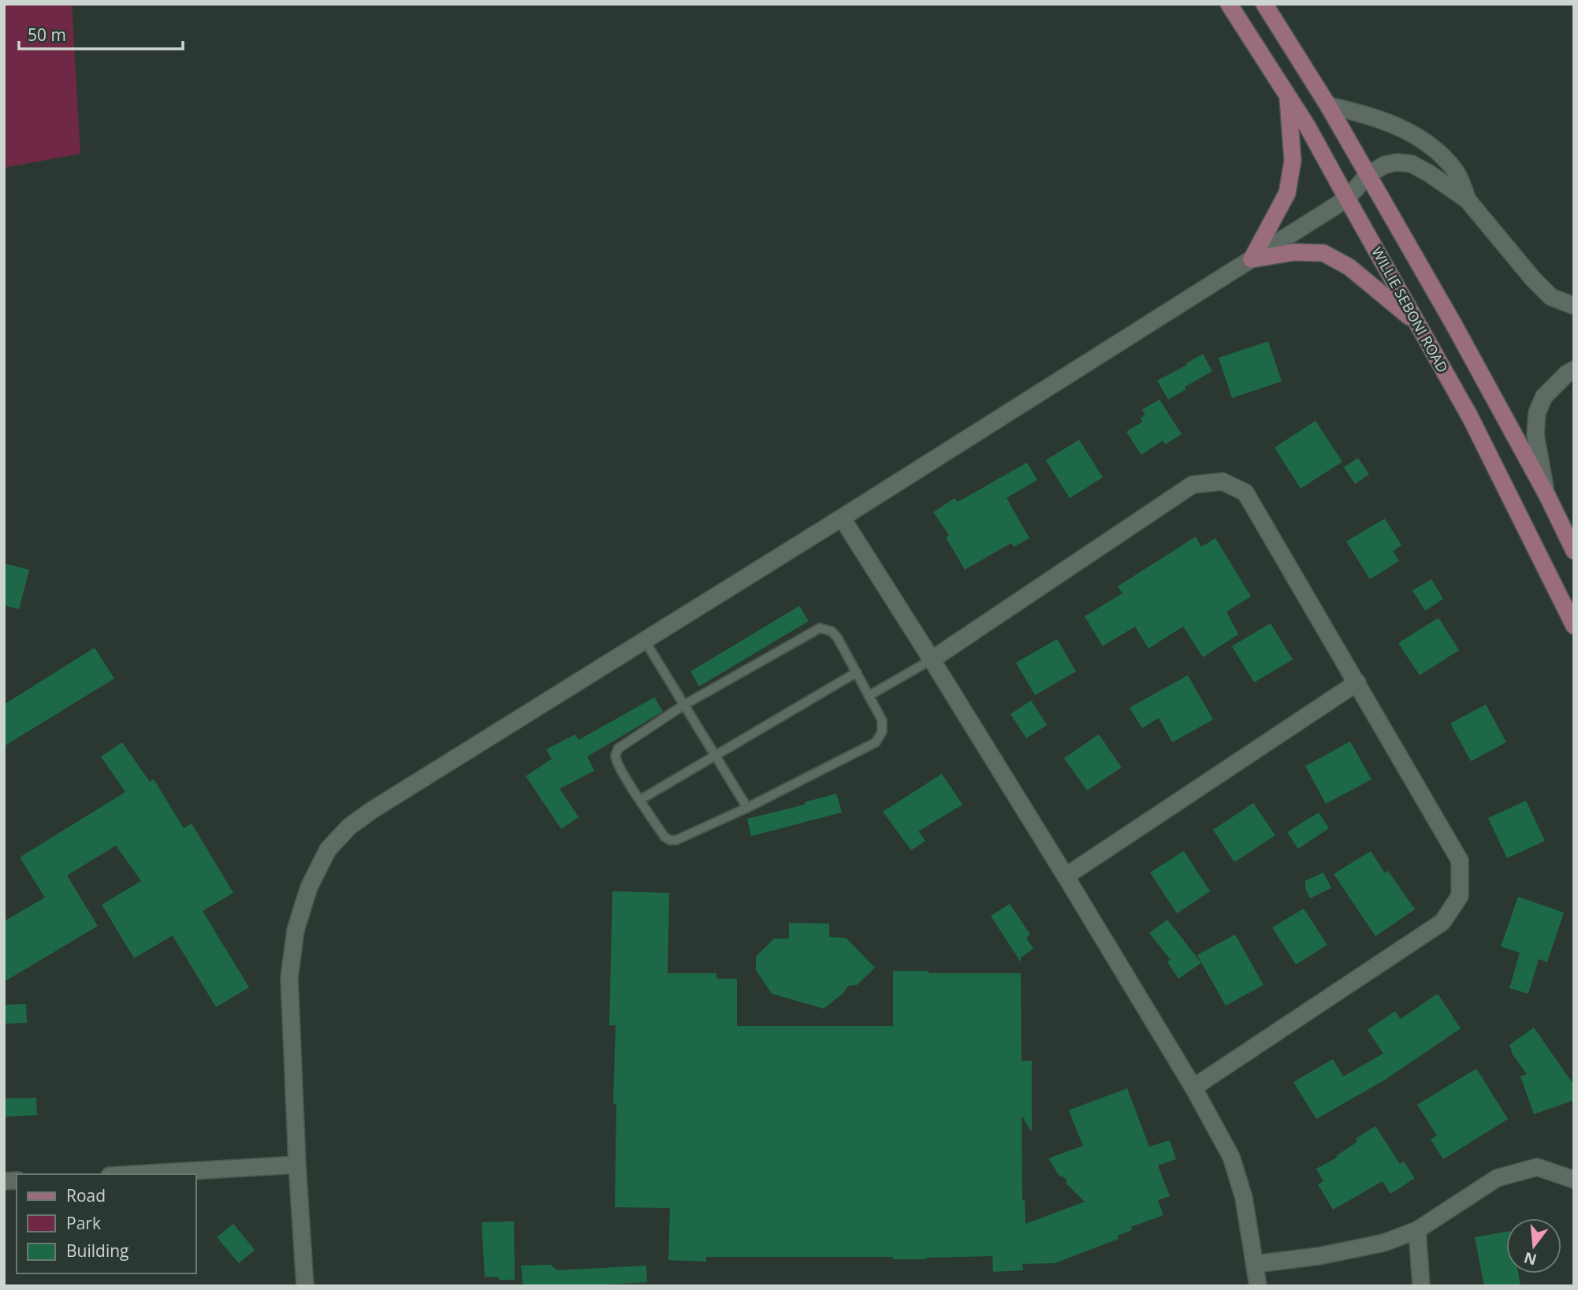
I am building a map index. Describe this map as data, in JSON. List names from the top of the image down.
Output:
{
  "streets": {
    "main road": ["WILLIE SEBONI ROAD"]
  },
  "legend": ["Road", "Park", "Building"],
  "scale_bar": "50 m",
  "north": "bottom"
}
